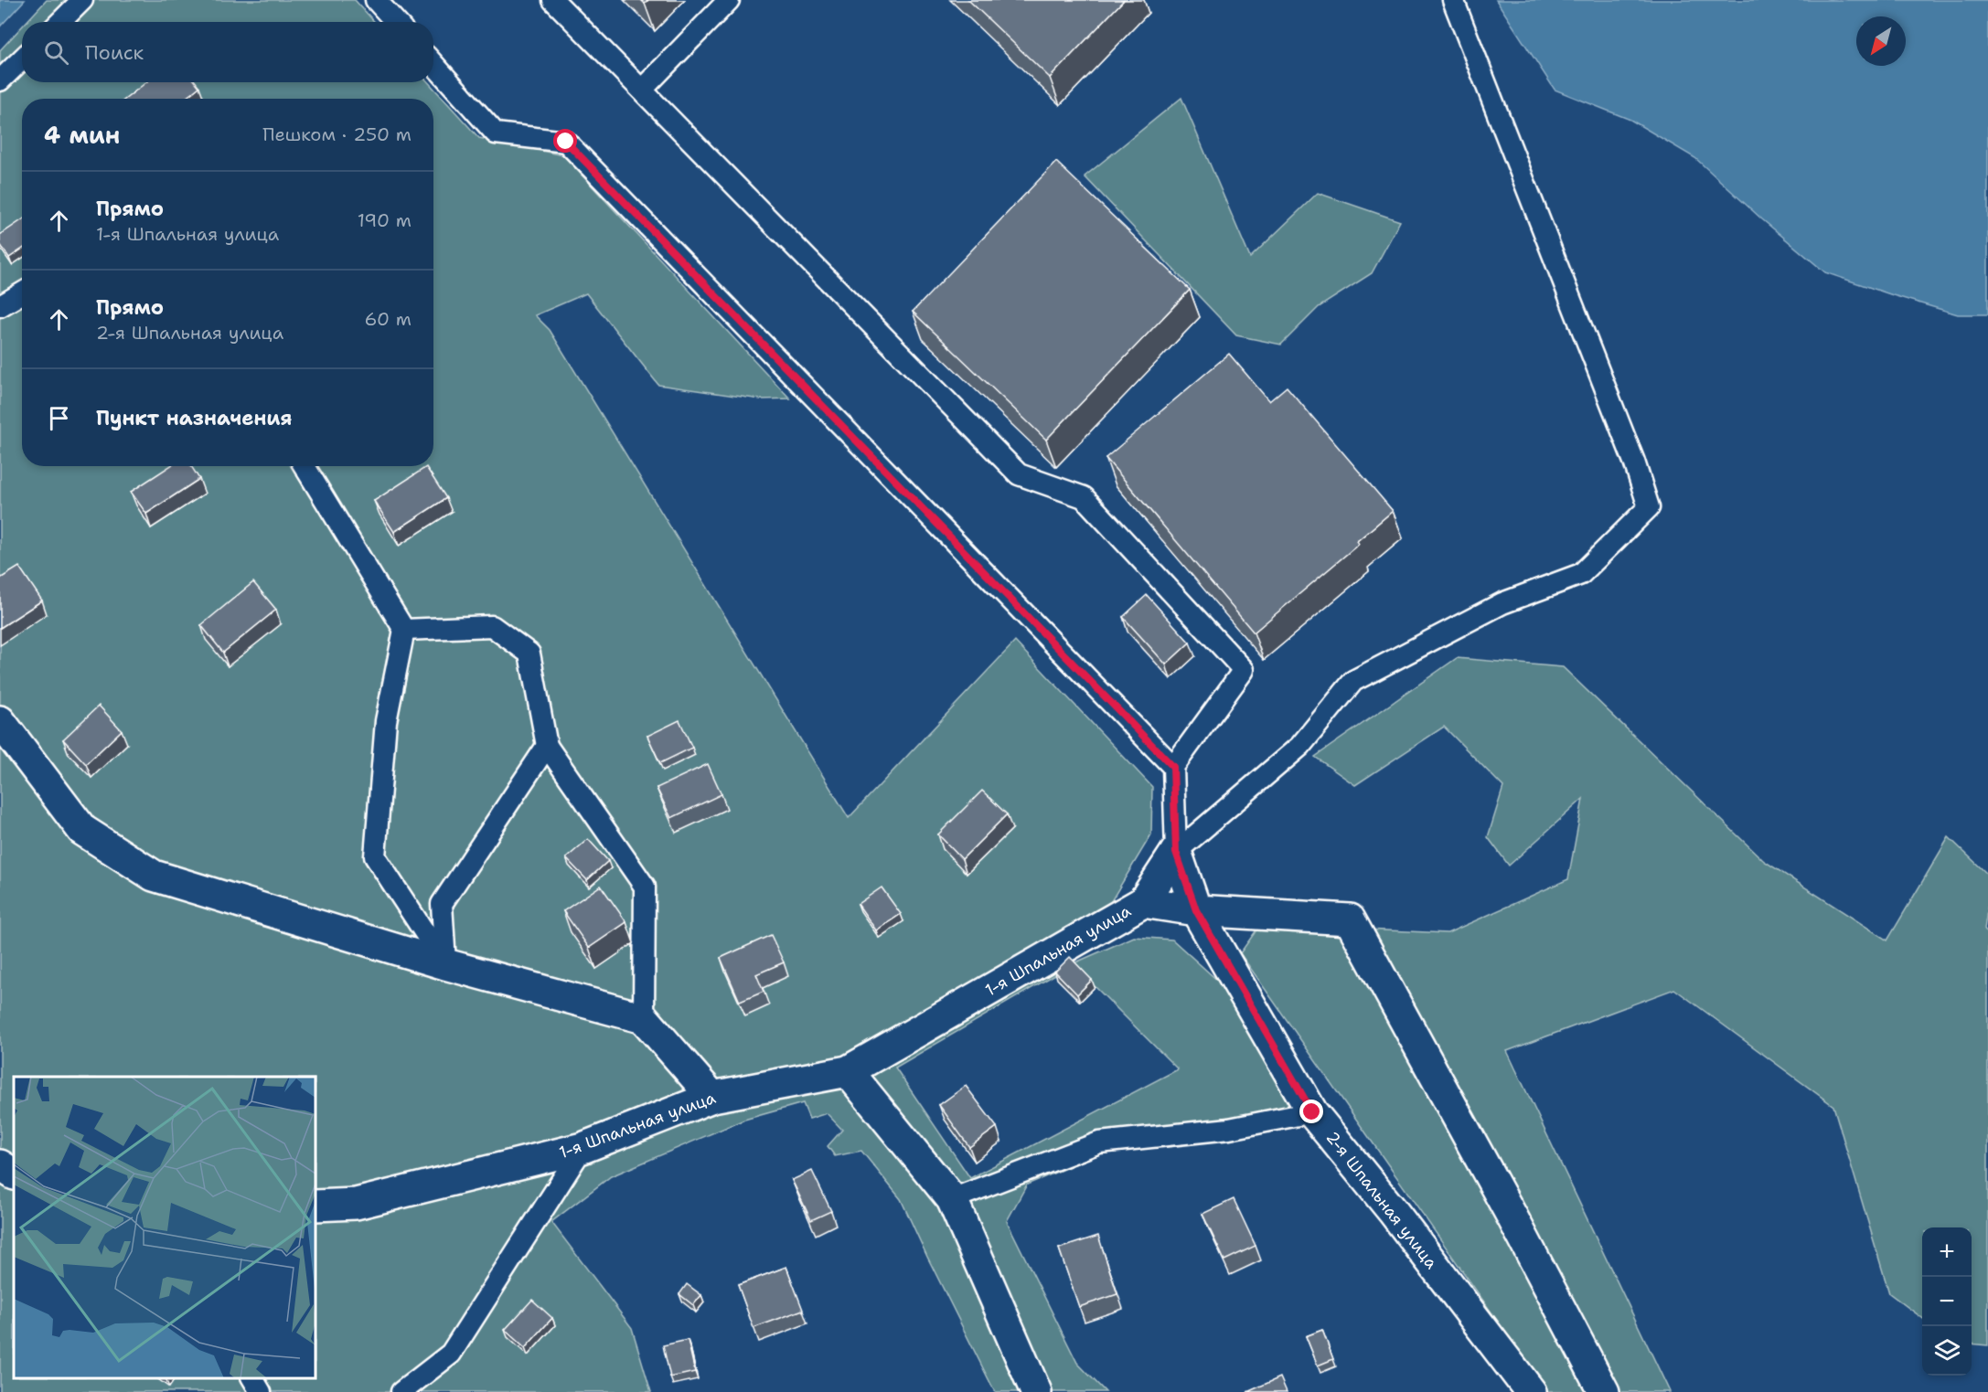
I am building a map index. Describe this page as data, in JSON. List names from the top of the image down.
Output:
{
  "streets": {
    "street": ["1-я Шпальная улица", "2-я Шпальная улица"]
  },
  "crossings": [
    ["1-я Шпальная улица", "2-я Шпальная улица"]
  ],
  "north": "bottom left",
  "page": {
    "search": "Поиск",
    "heading": ["4 мин", "Пешком · 250 m"],
    "list": [
      ["Прямо", "1-я Шпальная улица", "190 m"],
      ["Прямо", "2-я Шпальная улица", "60 m"],
      "Пункт назначения"
    ],
    "map_buttons": ["+", "−"]
  }
}
